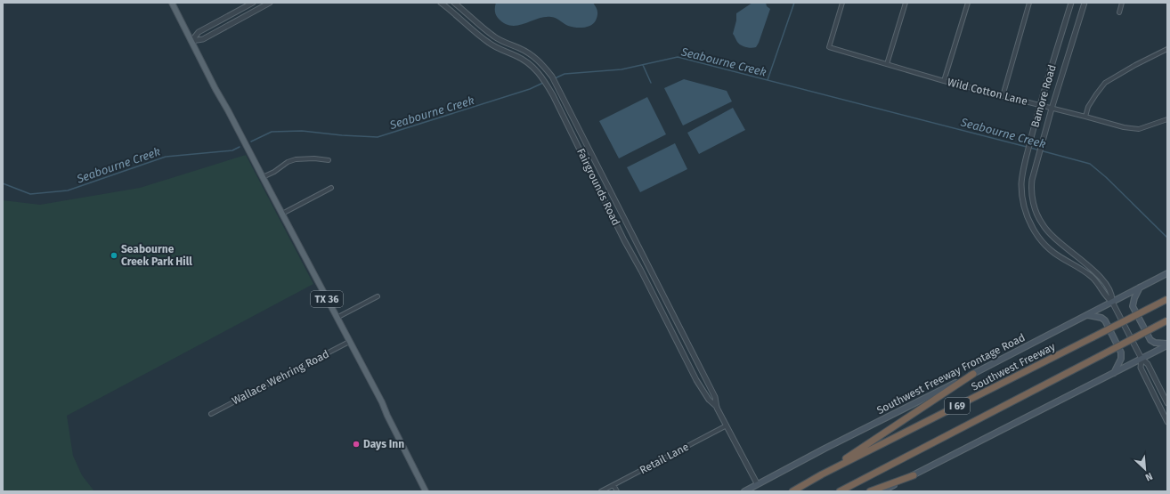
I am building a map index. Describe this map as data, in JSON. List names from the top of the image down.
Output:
{
  "streets": {
    "highway": ["Southwest Freeway", "I 69"],
    "main road": ["TX 36", "Southwest Freeway Frontage Road"],
    "street": [
      "Wild Cotton Lane",
      "Bamore Road",
      "Fairgrounds Road",
      "Wallace Wehring Road",
      "Retail Lane"
    ]
  },
  "crossings": [
    ["Wild Cotton Lane", "Bamore Road"],
    ["Bamore Road", "Southwest Freeway Frontage Road"],
    ["Fairgrounds Road", "Southwest Freeway Frontage Road"],
    ["Fairgrounds Road", "Retail Lane"],
    ["TX 36", "Wallace Wehring Road"]
  ],
  "water": ["Seabourne Creek"],
  "places": ["Seabourne Creek Park Hill", "Days Inn"],
  "north": "bottom right"
}
